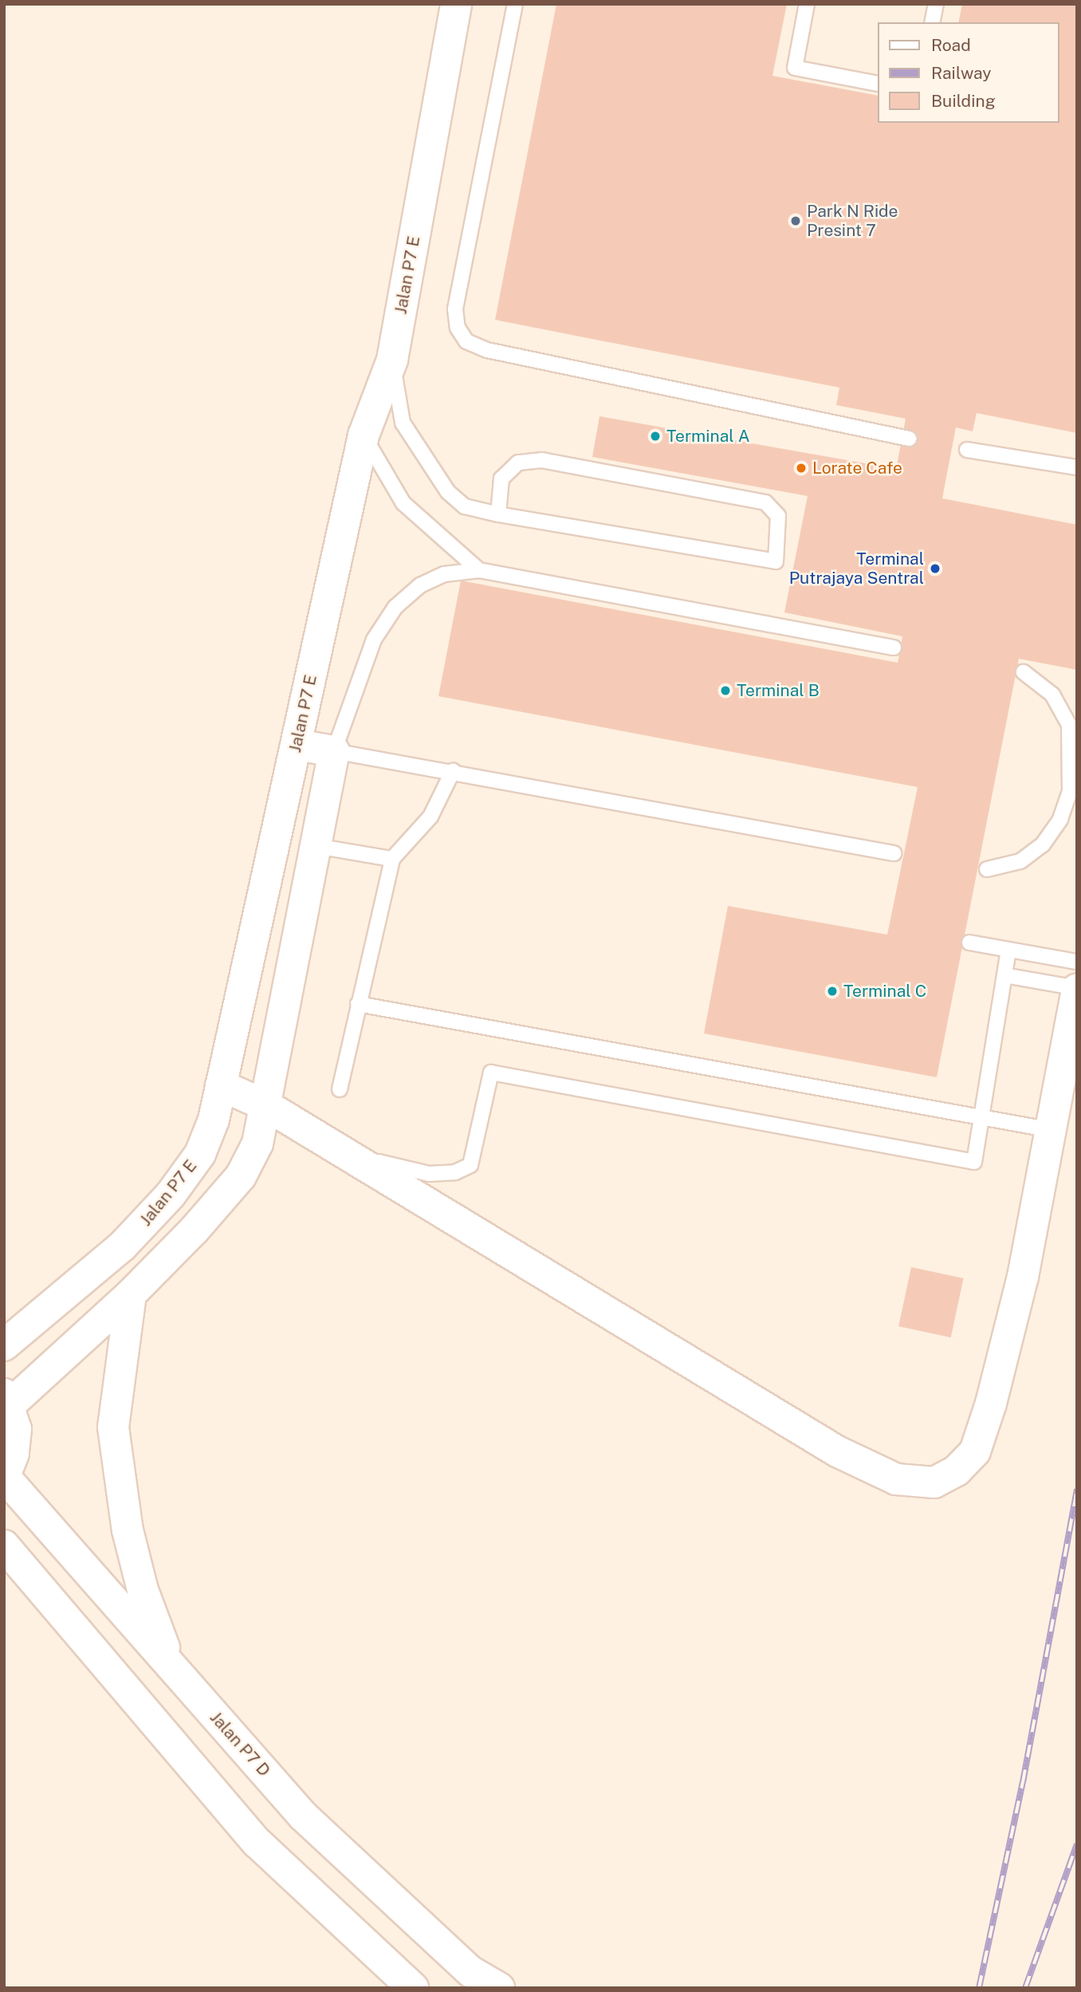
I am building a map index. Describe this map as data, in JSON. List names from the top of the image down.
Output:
{
  "streets": {
    "street": ["Jalan P7 E", "Jalan P7 D"]
  },
  "places": [
    "Park N Ride Presint 7",
    "Terminal A",
    "Lorate Cafe",
    "Terminal Putrajaya Sentral",
    "Terminal B",
    "Terminal C"
  ],
  "legend": ["Road", "Railway", "Building"]
}
